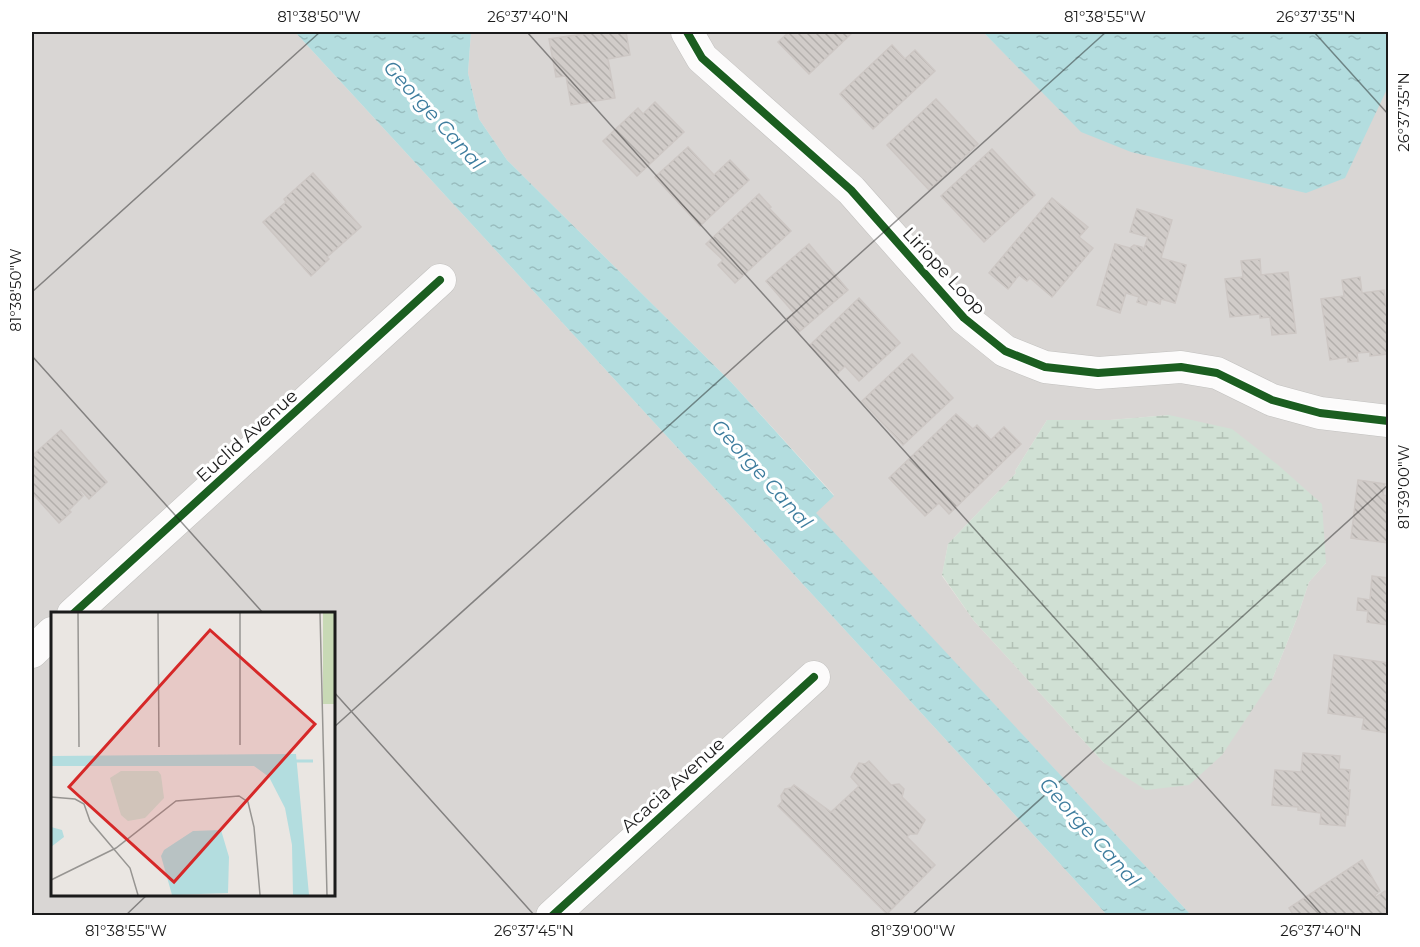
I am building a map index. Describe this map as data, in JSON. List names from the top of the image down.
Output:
{
  "streets": {
    "street": ["Liriope Loop", "Euclid Avenue", "Acacia Avenue"]
  },
  "water": ["George Canal"],
  "coordinates": [
    "81°38'50\"W",
    "26°37'40\"N",
    "81°38'55\"W",
    "26°37'35\"N",
    "81°39'00\"W",
    "26°37'45\"N"
  ]
}
